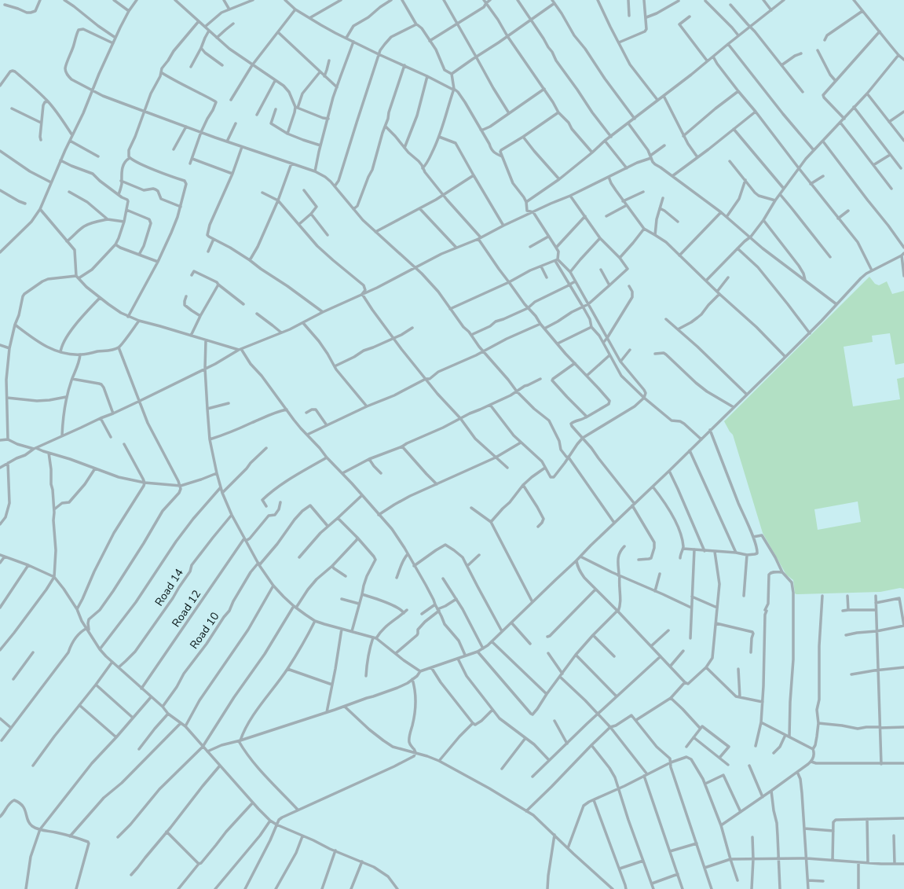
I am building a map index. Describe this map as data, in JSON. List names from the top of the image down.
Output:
{
  "streets": {
    "street": ["Road 14", "Road 12", "Road 10"]
  }
}
